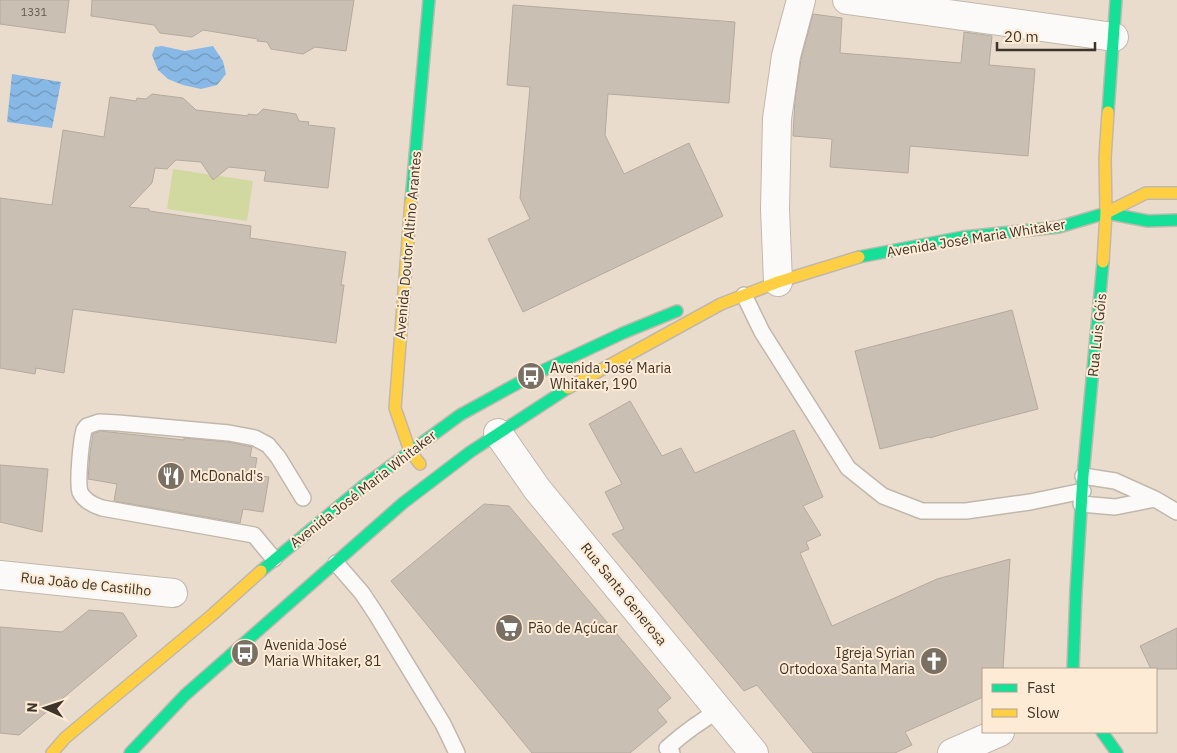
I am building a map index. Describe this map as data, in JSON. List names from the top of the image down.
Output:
{
  "streets": {
    "street": [
      "Avenida José Maria Whitaker",
      "Avenida Doutor Altino Arantes",
      "Rua Luis Góis",
      "Rua João de Castilho",
      "Rua Santa Generosa"
    ]
  },
  "crossings": [
    ["Avenida José Maria Whitaker", "Avenida Doutor Altino Arantes"],
    ["Avenida José Maria Whitaker", "Rua Luis Góis"],
    ["Avenida José Maria Whitaker", "Rua Santa Generosa"]
  ],
  "places": {
    "bus stop": ["Avenida José Maria Whitaker, 190", "Avenida José Maria Whitaker, 81"],
    "restaurant": ["McDonald's"],
    "supermarket": ["Pão de Açúcar"],
    "church": ["Igreja Syrian Ortodoxa Santa Maria"]
  },
  "house_numbers": ["1331"],
  "legend": ["Fast", "Slow"],
  "scale_bar": "20 m",
  "north": "left"
}
